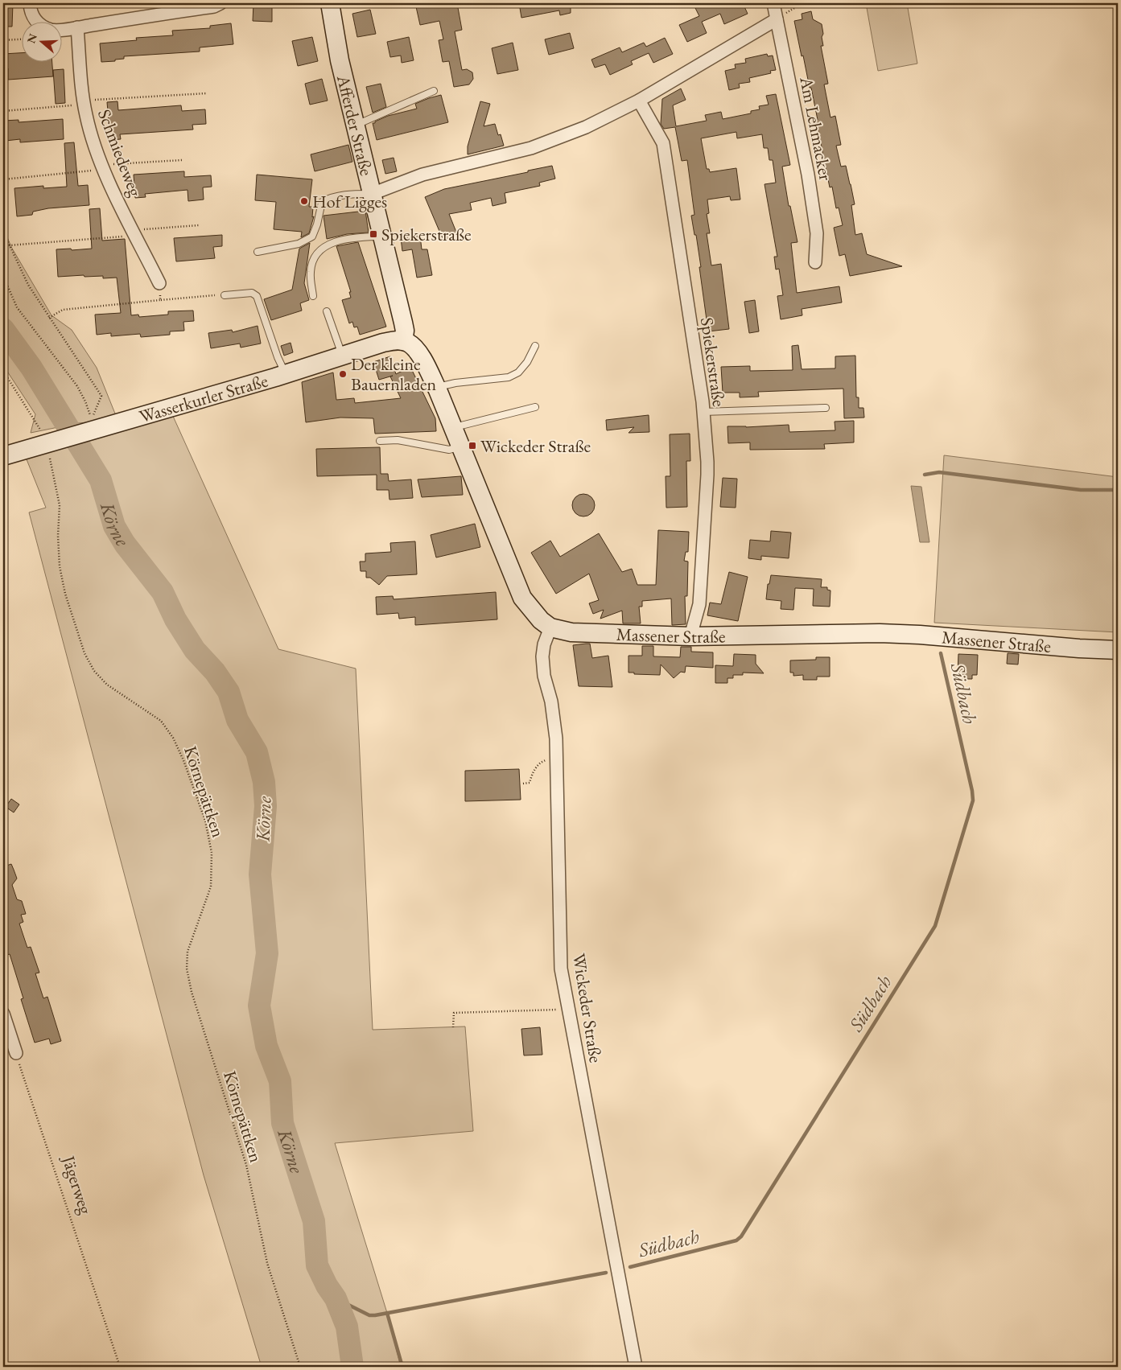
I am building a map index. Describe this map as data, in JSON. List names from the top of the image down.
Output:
{
  "streets": {
    "main road": ["Afferder Straße", "Wasserkurler Straße", "Massener Straße"],
    "street": [
      "Am Lehmacker",
      "Schmiedeweg",
      "Spiekerstraße",
      "Wickeder Straße"
    ],
    "path": ["Körnepättken", "Jägerweg"]
  },
  "crossings": [
    ["Afferder Straße", "Wasserkurler Straße"],
    ["Afferder Straße", "Massener Straße"],
    ["Spiekerstraße", "Massener Straße"],
    ["Wasserkurler Straße", "Massener Straße"],
    ["Wasserkurler Straße", "Körnepättken"],
    ["Massener Straße", "Wickeder Straße"]
  ],
  "water": ["Körne", "Südbach"],
  "places": {
    "other": ["Hof Ligges", "Der kleine Bauernladen"],
    "transit": ["Spiekerstraße", "Wickeder Straße"]
  },
  "north": "left"
}
